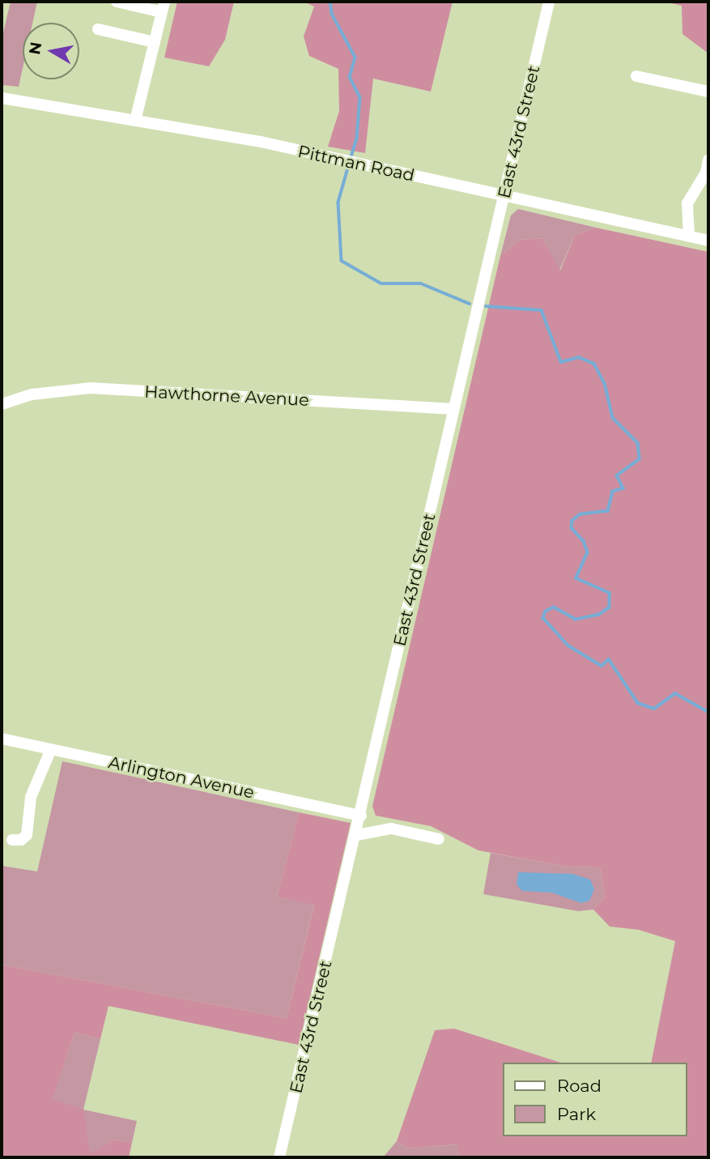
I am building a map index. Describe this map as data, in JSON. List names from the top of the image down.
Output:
{
  "streets": {
    "street": [
      "East 43rd Street",
      "Pittman Road",
      "Hawthorne Avenue",
      "Arlington Avenue"
    ]
  },
  "crossings": [
    ["East 43rd Street", "Pittman Road"],
    ["East 43rd Street", "Hawthorne Avenue"],
    ["East 43rd Street", "Arlington Avenue"]
  ],
  "legend": ["Road", "Park"],
  "north": "left"
}
